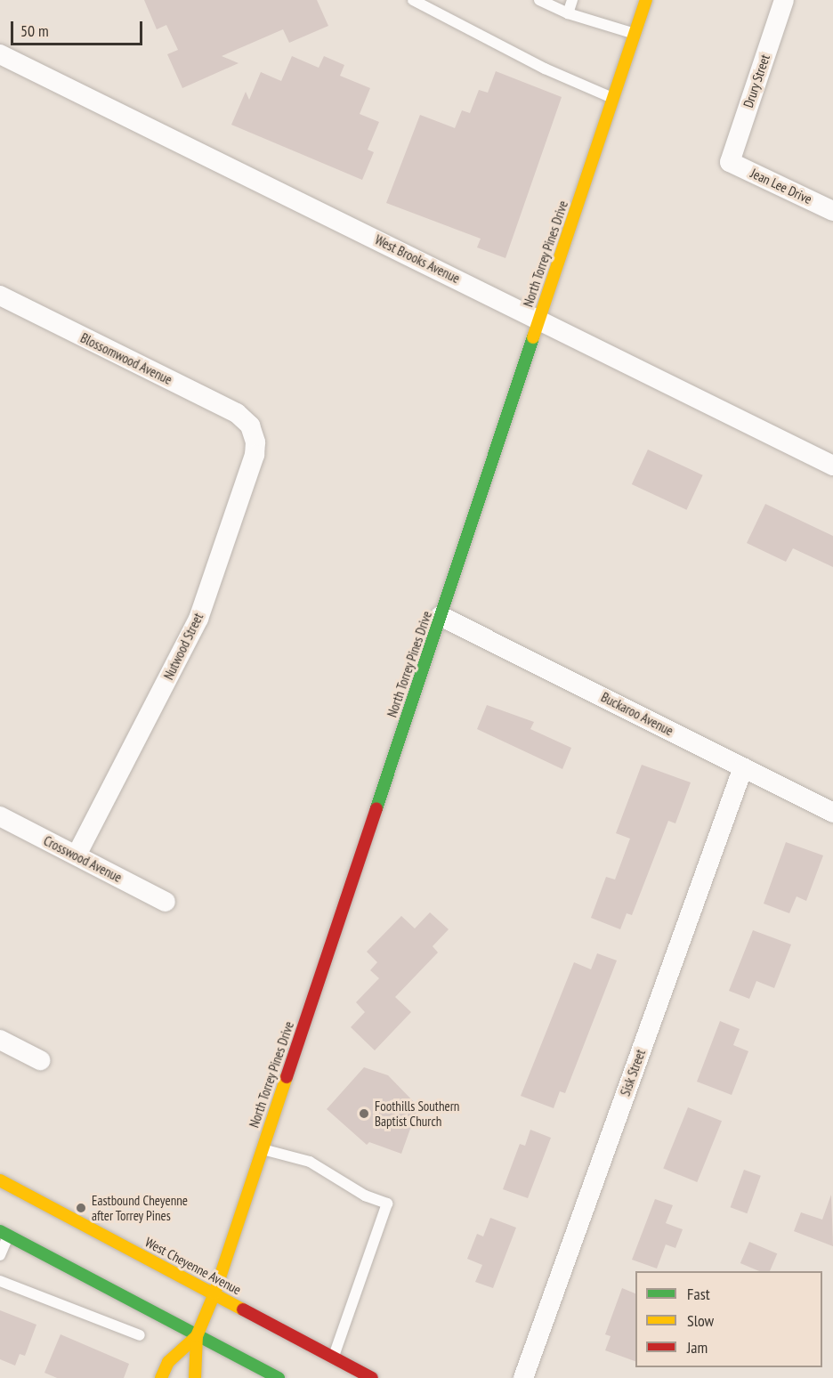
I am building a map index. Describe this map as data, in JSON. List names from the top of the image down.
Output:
{
  "streets": {
    "main road": ["North Torrey Pines Drive", "West Cheyenne Avenue"],
    "street": [
      "Drury Street",
      "Jean Lee Drive",
      "West Brooks Avenue",
      "Blossomwood Avenue",
      "Nutwood Street",
      "Buckaroo Avenue",
      "Crosswood Avenue",
      "Sisk Street"
    ]
  },
  "crossings": [
    ["Drury Street", "Jean Lee Drive"],
    ["North Torrey Pines Drive", "West Brooks Avenue"],
    ["North Torrey Pines Drive", "Buckaroo Avenue"],
    ["North Torrey Pines Drive", "West Cheyenne Avenue"],
    ["Blossomwood Avenue", "Nutwood Street"],
    ["Nutwood Street", "Crosswood Avenue"],
    ["Buckaroo Avenue", "Sisk Street"]
  ],
  "places": ["Foothills Southern Baptist Church", "Eastbound Cheyenne after Torrey Pines"],
  "legend": ["Fast", "Slow", "Jam"],
  "scale_bar": "50 m"
}
